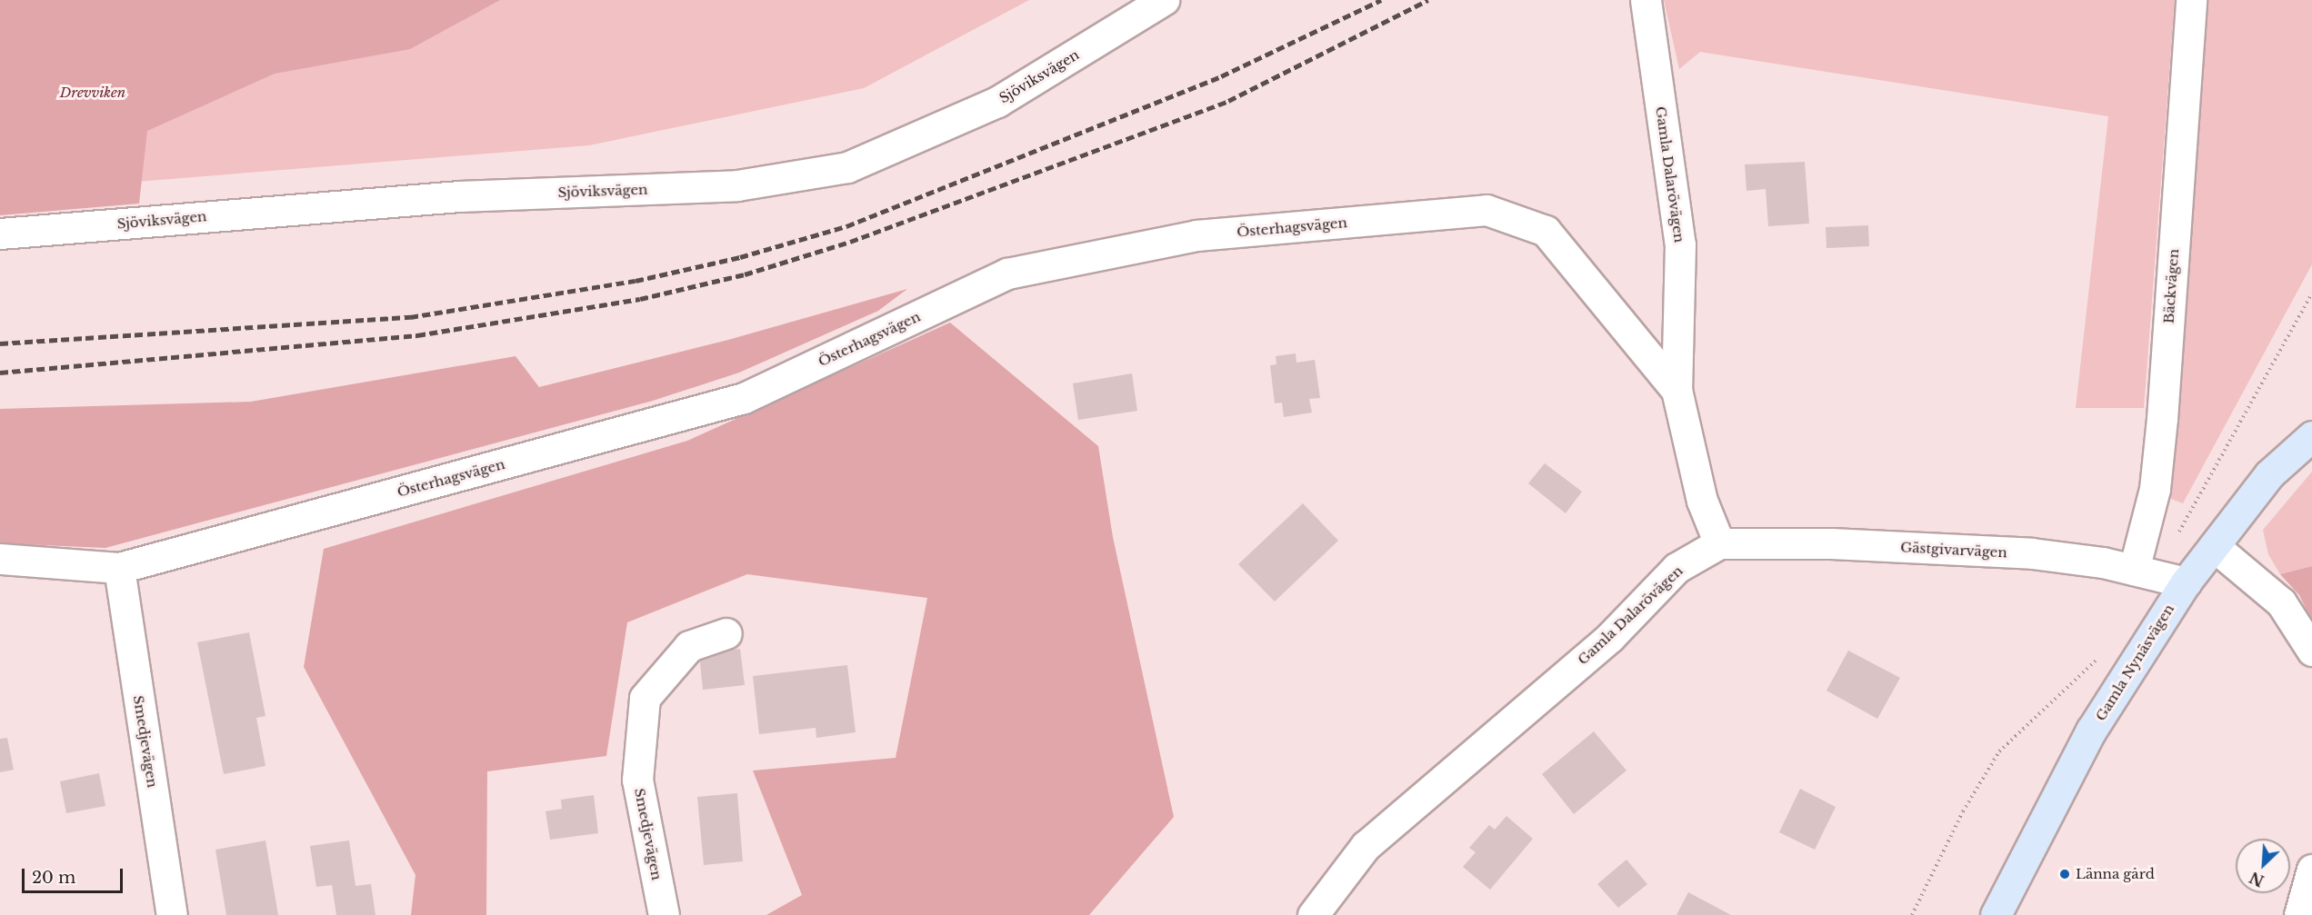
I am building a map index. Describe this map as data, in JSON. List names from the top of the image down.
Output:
{
  "streets": {
    "street": [
      "Sjöviksvägen",
      "Gamla Dalarövägen",
      "Österhagsvägen",
      "Bäckvägen",
      "Gästgivarvägen",
      "Gamla Nynäsvägen",
      "Smedjevägen"
    ]
  },
  "crossings": [
    ["Gamla Dalarövägen", "Österhagsvägen"],
    ["Gamla Dalarövägen", "Gästgivarvägen"],
    ["Österhagsvägen", "Smedjevägen"],
    ["Bäckvägen", "Gästgivarvägen"],
    ["Gästgivarvägen", "Gamla Nynäsvägen"]
  ],
  "parks": ["Drevviken"],
  "places": ["Länna gård"],
  "scale_bar": "20 m",
  "north": "bottom left"
}
